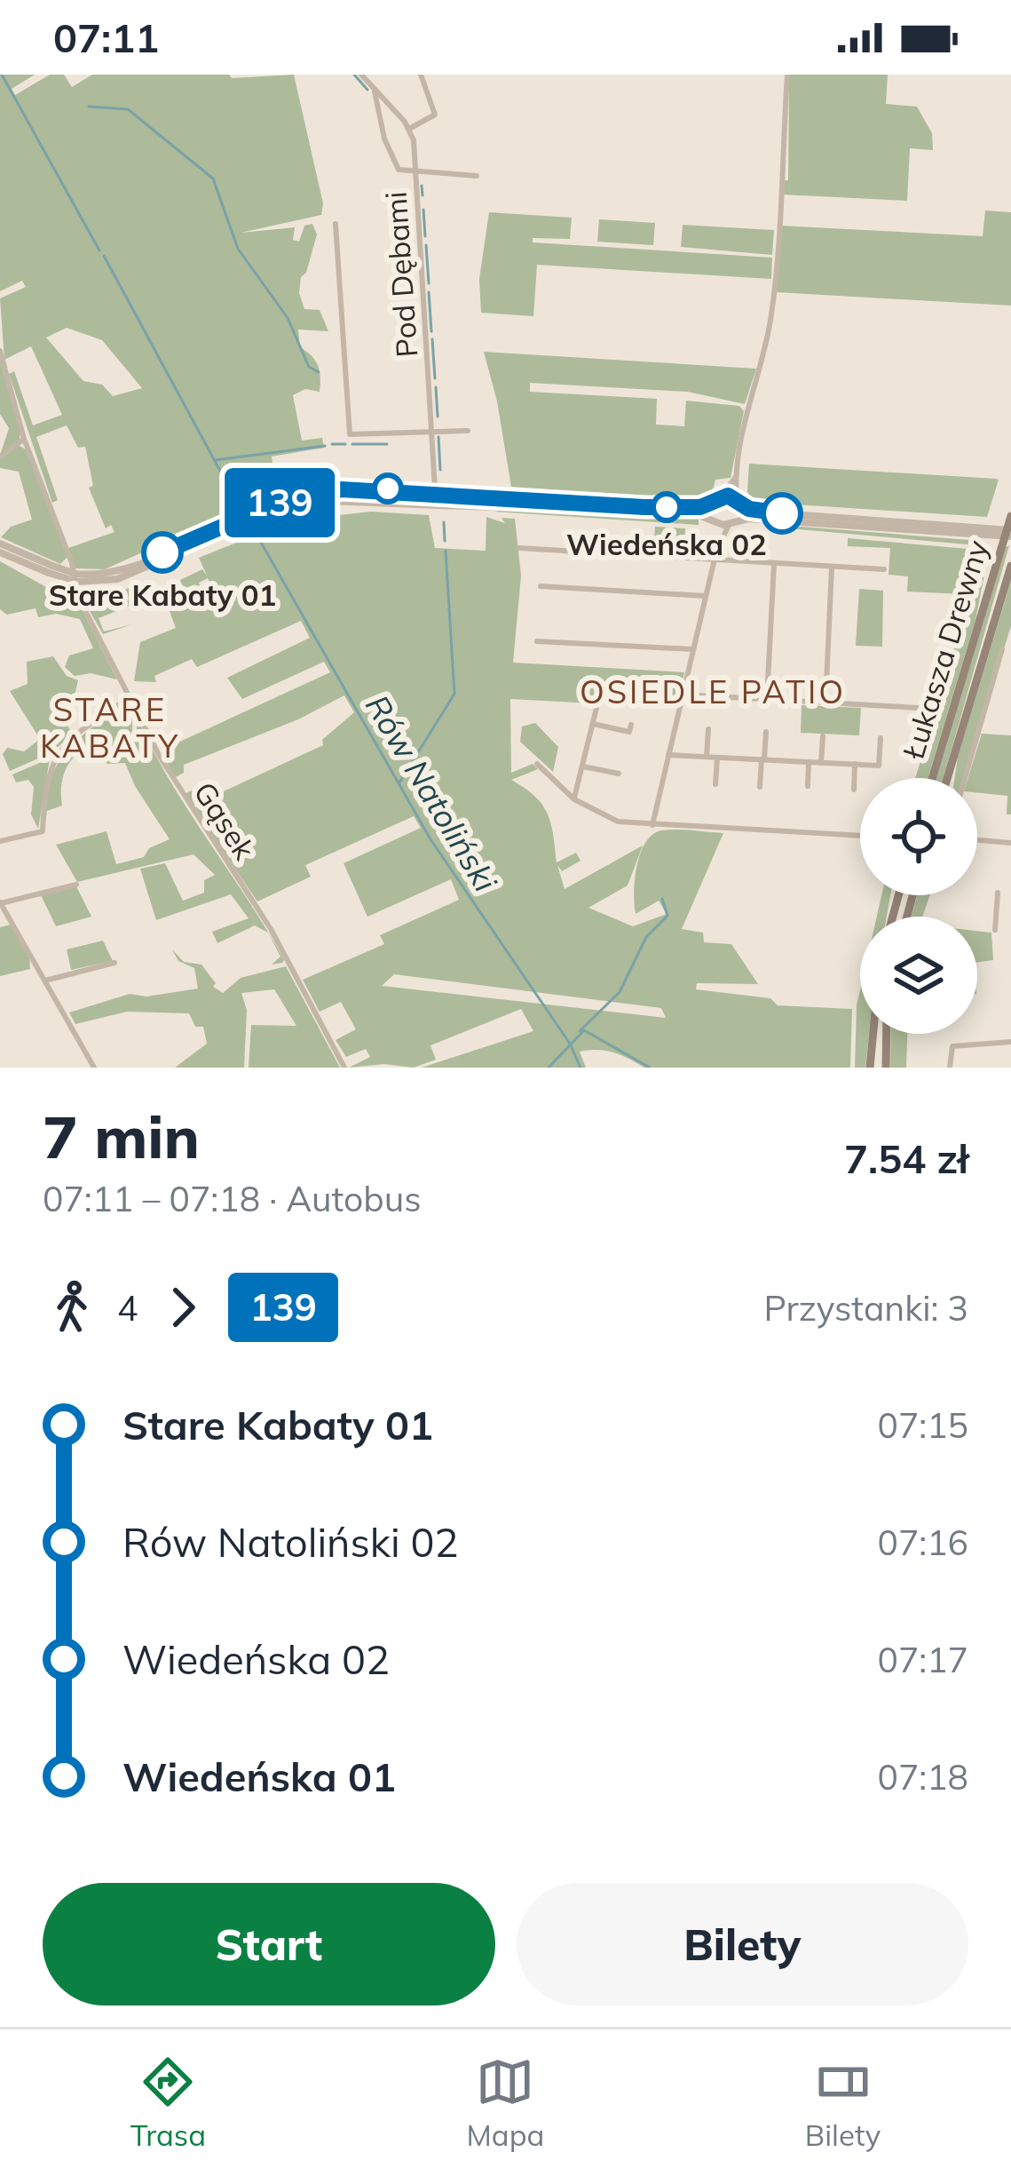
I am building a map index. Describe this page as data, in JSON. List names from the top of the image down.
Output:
{
  "streets": {
    "main road": ["Łukasza Drewny"],
    "street": ["Pod Dębami", "Gąsek"]
  },
  "districts": ["OSIEDLE PATIO", "STARE KABATY"],
  "water": ["Rów Natoliński"],
  "places": ["Wiedeńska 02", "Stare Kabaty 01"],
  "lines": ["bus line 139"],
  "page": {
    "status": "07:11",
    "on_map": "139",
    "heading": ["7 min", "07:11 – 07:18 · Autobus", "7.54 zł"],
    "legs": ["4", "139", "Przystanki: 3"],
    "list": [
      {
        "name": "Stare Kabaty 01",
        "value": "07:15"
      },
      {
        "name": "Rów Natoliński 02",
        "value": "07:16"
      },
      {
        "name": "Wiedeńska 02",
        "value": "07:17"
      },
      {
        "name": "Wiedeńska 01",
        "value": "07:18"
      }
    ],
    "buttons": ["Start", "Bilety"],
    "tabs": ["Trasa", "Mapa", "Bilety"]
  }
}
